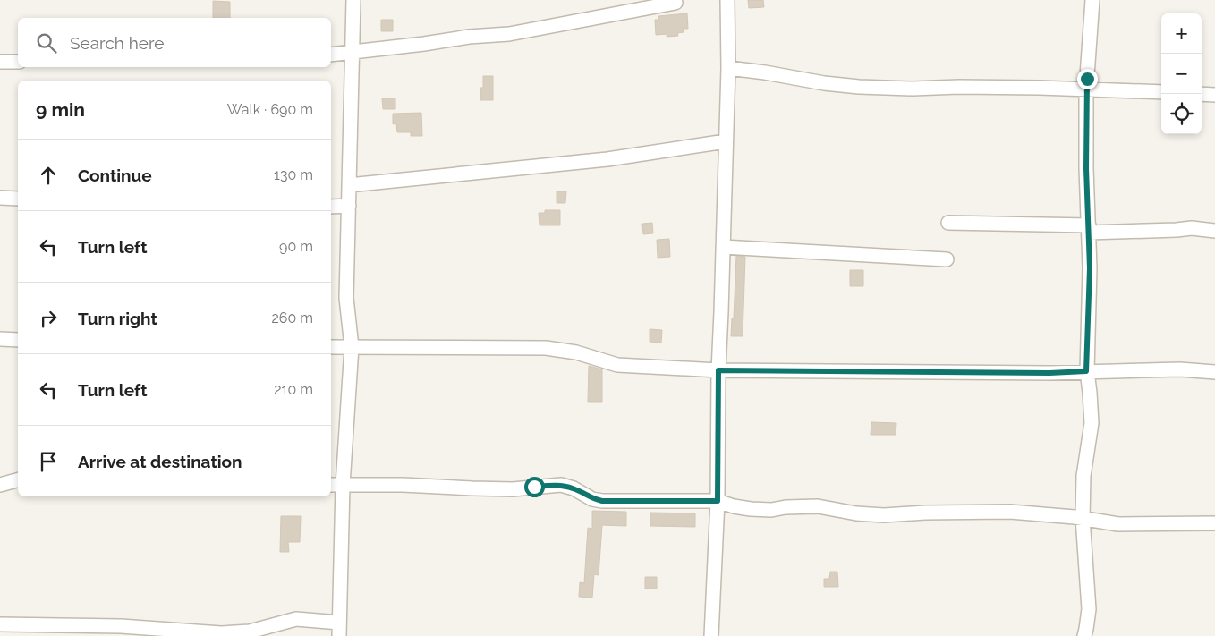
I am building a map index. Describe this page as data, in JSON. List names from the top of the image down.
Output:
{
  "page": {
    "map_buttons": ["+", "−"],
    "search": "Search here",
    "heading": ["9 min", "Walk · 690 m"],
    "list": [
      ["Continue", "130 m"],
      ["Turn left", "90 m"],
      ["Turn right", "260 m"],
      ["Turn left", "210 m"],
      "Arrive at destination"
    ]
  }
}
